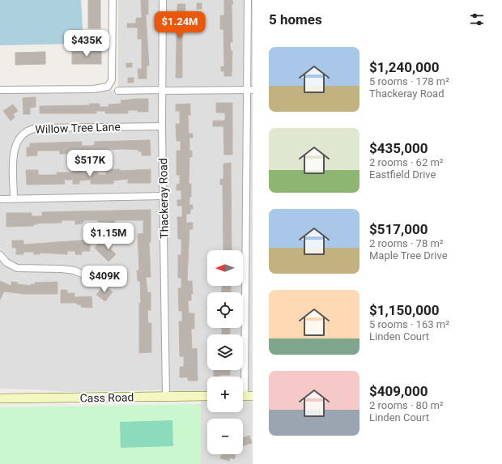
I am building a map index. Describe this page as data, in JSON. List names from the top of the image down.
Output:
{
  "streets": {
    "street": ["Willow Tree Lane", "Thackeray Road", "Cass Road"]
  },
  "crossings": [
    ["Willow Tree Lane", "Thackeray Road"],
    ["Thackeray Road", "Cass Road"]
  ],
  "north": "left",
  "page": {
    "heading": "5 homes",
    "price": [
      "$1.24M",
      "$435K",
      "$517K",
      "$1.15M",
      "$409K"
    ],
    "list": [
      {
        "name": "$1,240,000",
        "note": "5 rooms · 178 m² · Thackeray Road"
      },
      {
        "name": "$435,000",
        "note": "2 rooms · 62 m² · Eastfield Drive"
      },
      {
        "name": "$517,000",
        "note": "2 rooms · 78 m² · Maple Tree Drive"
      },
      {
        "name": "$1,150,000",
        "note": "5 rooms · 163 m² · Linden Court"
      },
      {
        "name": "$409,000",
        "note": "2 rooms · 80 m² · Linden Court"
      }
    ],
    "map_buttons": ["+", "−"]
  }
}
